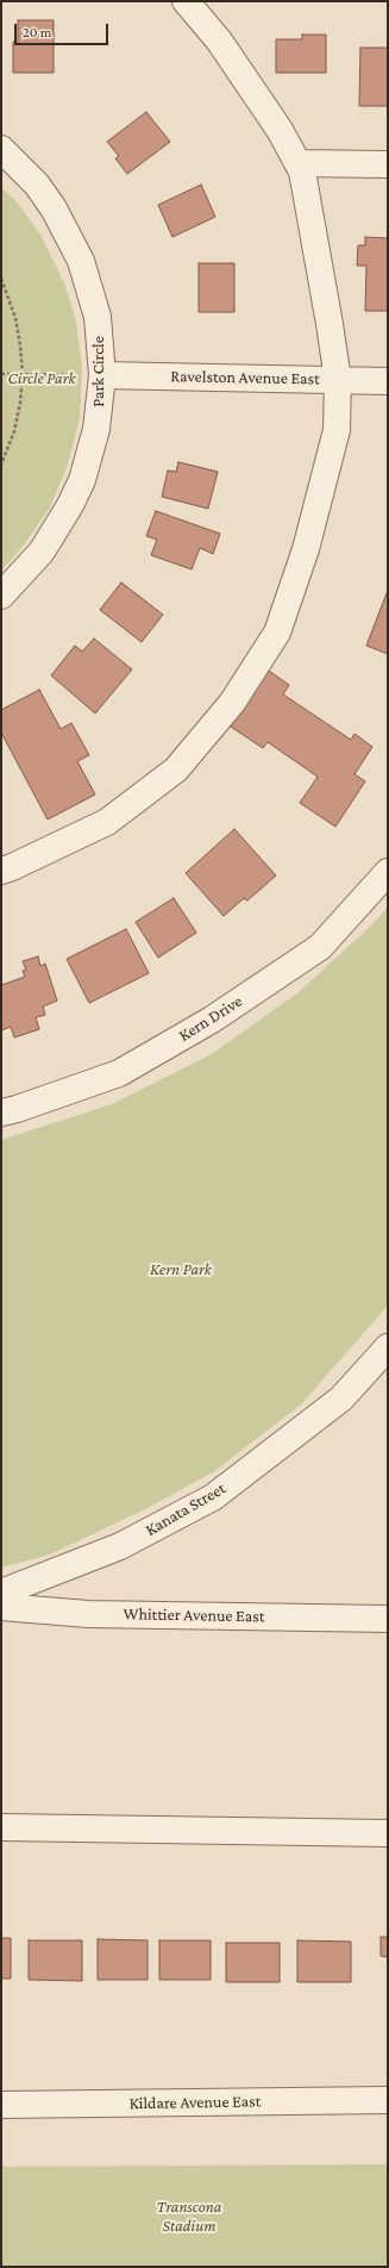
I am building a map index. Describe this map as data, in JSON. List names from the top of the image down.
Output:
{
  "streets": {
    "street": [
      "Park Circle",
      "Ravelston Avenue East",
      "Kern Drive",
      "Kanata Street",
      "Whittier Avenue East",
      "Kildare Avenue East"
    ]
  },
  "crossings": [
    ["Park Circle", "Ravelston Avenue East"]
  ],
  "parks": ["Circle Park", "Kern Park", "Transcona Stadium"],
  "scale_bar": "20 m"
}
